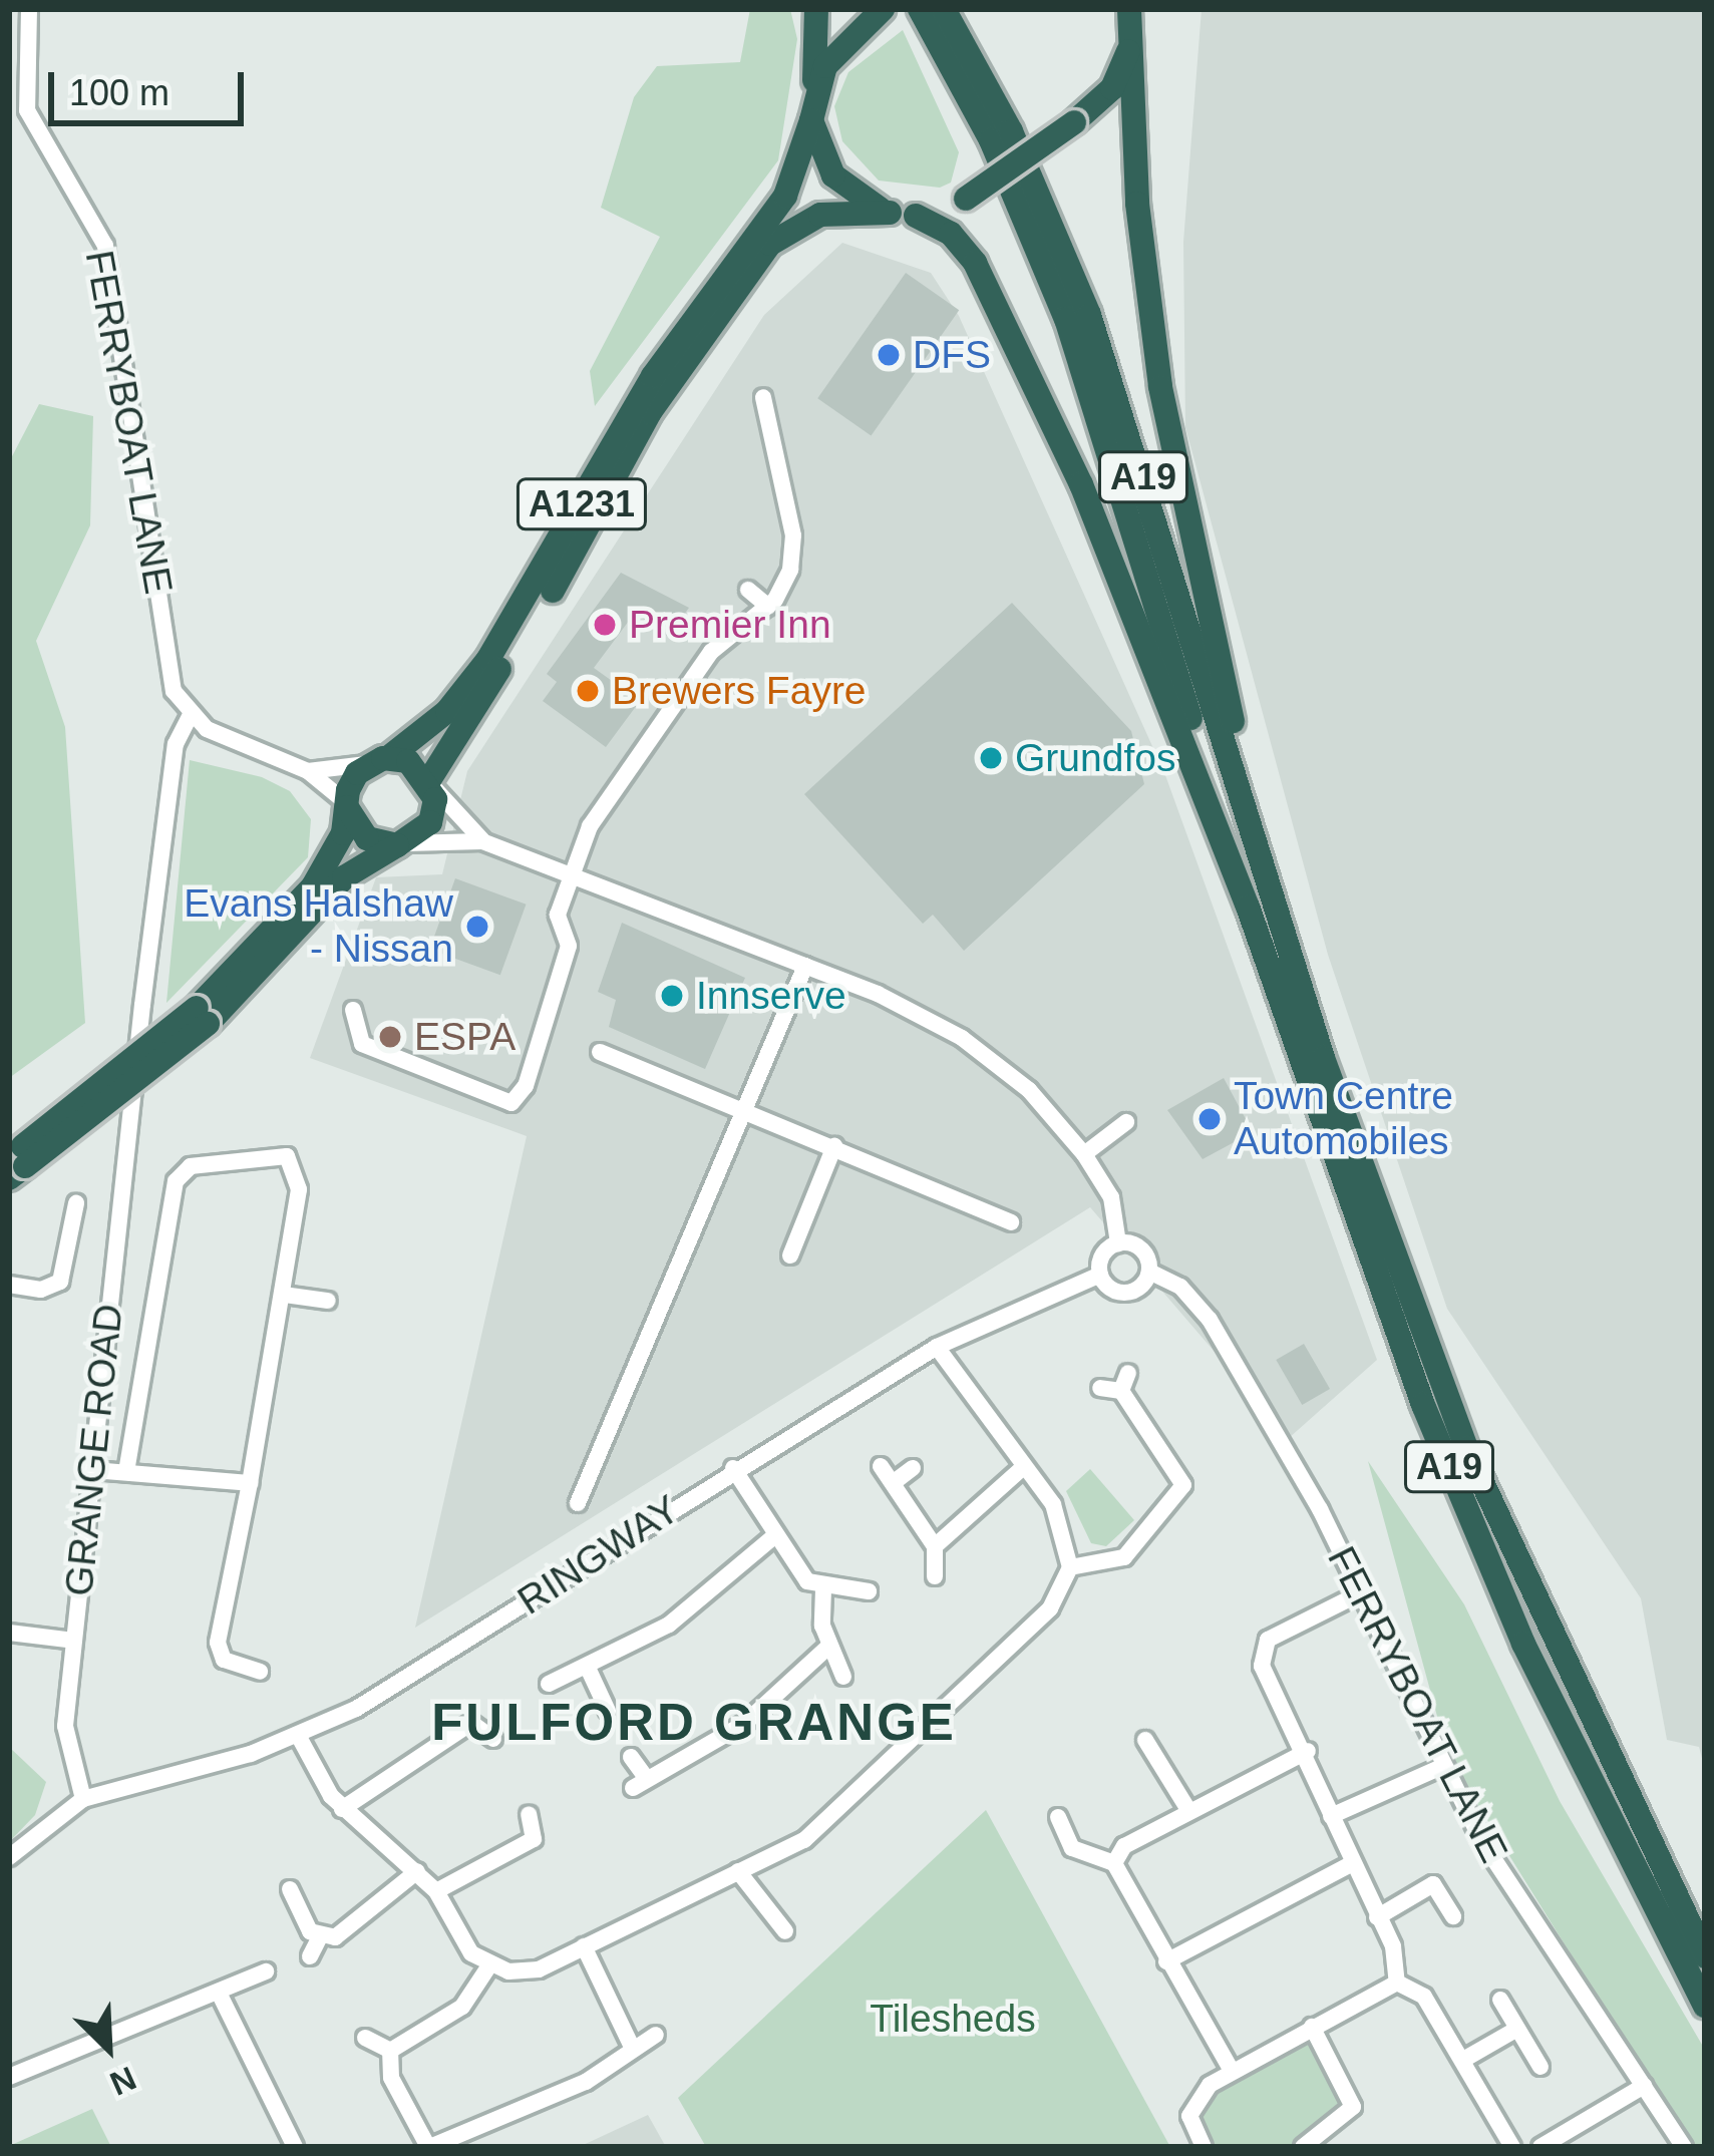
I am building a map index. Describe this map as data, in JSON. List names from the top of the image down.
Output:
{
  "streets": {
    "highway": ["A19", "A1231"],
    "street": ["FERRYBOAT LANE", "GRANGE ROAD", "RINGWAY"]
  },
  "crossings": [
    ["FERRYBOAT LANE", "GRANGE ROAD"],
    ["FERRYBOAT LANE", "RINGWAY"],
    ["A19", "A1231"],
    ["GRANGE ROAD", "RINGWAY"]
  ],
  "districts": ["FULFORD GRANGE"],
  "parks": ["Tilesheds"],
  "places": [
    "DFS",
    "Premier Inn",
    "Brewers Fayre",
    "Grundfos",
    "Evans Halshaw - Nissan",
    "Innserve",
    "ESPA",
    "Town Centre Automobiles"
  ],
  "scale_bar": "100 m",
  "north": "bottom right"
}
